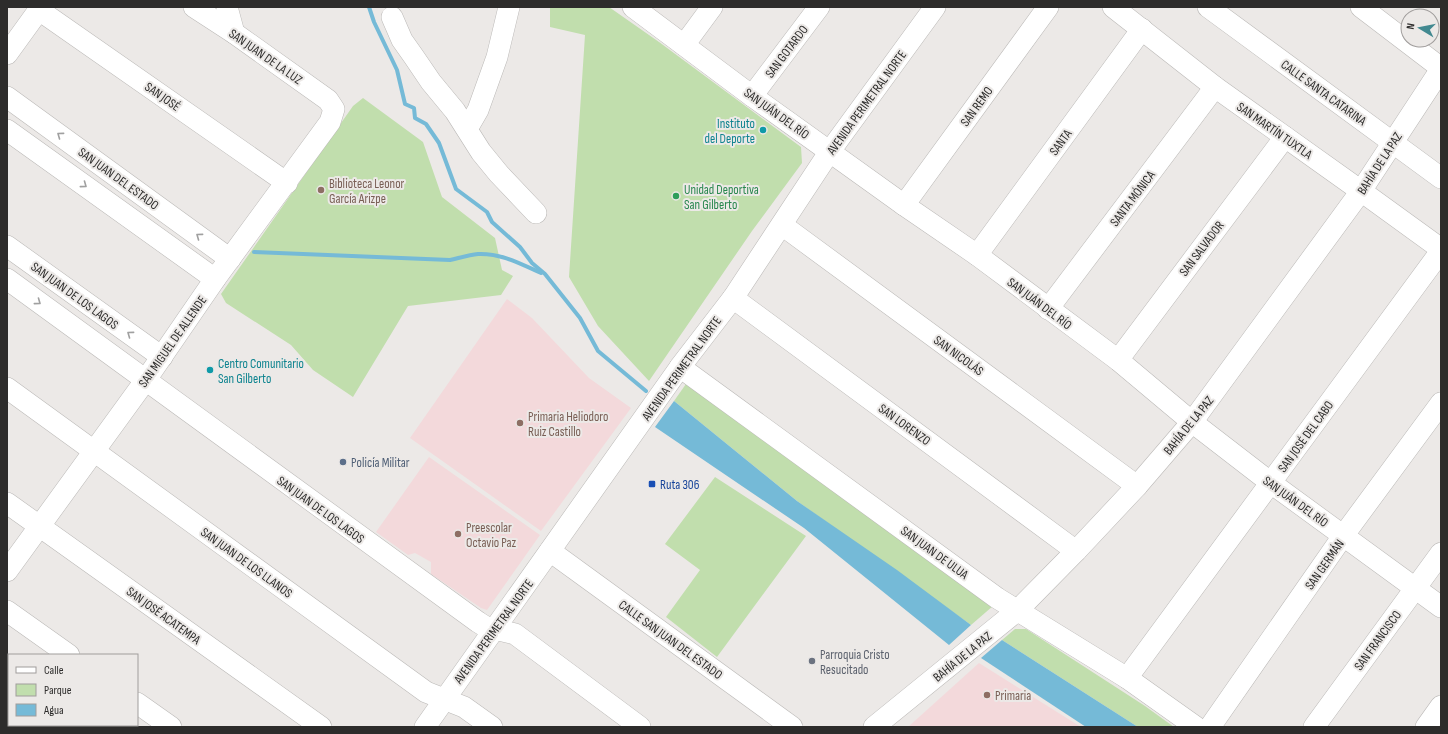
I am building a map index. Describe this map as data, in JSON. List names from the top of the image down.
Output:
{
  "streets": {
    "street": [
      "SAN GOTARDO",
      "SAN JUAN DE LA LUZ",
      "CALLE SANTA CATARINA",
      "SAN JOSÉ",
      "AVENIDA PERIMETRAL NORTE",
      "SAN REMO",
      "SAN JUÁN DEL RÍO",
      "SAN MARTÍN TUXTLA",
      "SANTA",
      "BAHÍA DE LA PAZ",
      "SAN JUAN DEL ESTADO",
      "SANTA MÓNICA",
      "SAN SALVADOR",
      "SAN JUAN DE LOS LAGOS",
      "SAN MIGUEL DE ALLENDE",
      "SAN NICOLÁS",
      "SAN LORENZO",
      "SAN JOSÉ DEL CABO",
      "SAN JUAN DE ULUA",
      "SAN JUAN DE LOS LLANOS",
      "SAN GERMÁN",
      "SAN JOSÉ ACATEMPA",
      "CALLE SAN JUAN DEL ESTADO",
      "SAN FRANCISCO"
    ]
  },
  "crossings": [
    ["SAN GOTARDO", "SAN JUÁN DEL RÍO"],
    ["SAN JUAN DE LA LUZ", "SAN MIGUEL DE ALLENDE"],
    ["CALLE SANTA CATARINA", "BAHÍA DE LA PAZ"],
    ["SAN JOSÉ", "SAN MIGUEL DE ALLENDE"],
    ["AVENIDA PERIMETRAL NORTE", "SAN JUÁN DEL RÍO"],
    ["AVENIDA PERIMETRAL NORTE", "SAN JUAN DE LOS LAGOS"],
    ["AVENIDA PERIMETRAL NORTE", "SAN NICOLÁS"],
    ["AVENIDA PERIMETRAL NORTE", "SAN LORENZO"],
    ["AVENIDA PERIMETRAL NORTE", "SAN JUAN DE ULUA"],
    ["AVENIDA PERIMETRAL NORTE", "SAN JUAN DE LOS LLANOS"],
    ["AVENIDA PERIMETRAL NORTE", "CALLE SAN JUAN DEL ESTADO"],
    ["SAN REMO", "SAN JUÁN DEL RÍO"],
    ["SAN JUÁN DEL RÍO", "SANTA"],
    ["SAN JUÁN DEL RÍO", "BAHÍA DE LA PAZ"],
    ["SAN JUÁN DEL RÍO", "SANTA MÓNICA"],
    ["SAN JUÁN DEL RÍO", "SAN SALVADOR"],
    ["SAN JUÁN DEL RÍO", "SAN JOSÉ DEL CABO"],
    ["SAN JUÁN DEL RÍO", "SAN GERMÁN"],
    ["SAN JUÁN DEL RÍO", "SAN FRANCISCO"],
    ["SAN MARTÍN TUXTLA", "SANTA"],
    ["SAN MARTÍN TUXTLA", "BAHÍA DE LA PAZ"],
    ["SAN MARTÍN TUXTLA", "SANTA MÓNICA"],
    ["SAN MARTÍN TUXTLA", "SAN SALVADOR"],
    ["SAN MARTÍN TUXTLA", "SAN JOSÉ DEL CABO"],
    ["BAHÍA DE LA PAZ", "SAN NICOLÁS"],
    ["BAHÍA DE LA PAZ", "SAN LORENZO"],
    ["BAHÍA DE LA PAZ", "SAN JUAN DE ULUA"],
    ["SAN JUAN DEL ESTADO", "SAN MIGUEL DE ALLENDE"],
    ["SAN JUAN DE LOS LAGOS", "SAN MIGUEL DE ALLENDE"],
    ["SAN MIGUEL DE ALLENDE", "SAN JUAN DE LOS LLANOS"],
    ["SAN MIGUEL DE ALLENDE", "SAN JOSÉ ACATEMPA"],
    ["SAN JOSÉ DEL CABO", "SAN JUAN DE ULUA"]
  ],
  "places": {
    "other": [
      "Instituto del Deporte",
      "Biblioteca Leonor García Arizpe",
      "Unidad Deportiva San Gilberto",
      "Centro Comunitario San Gilberto",
      "Primaria Heliodoro Ruiz Castillo",
      "Policía Militar",
      "Preescolar Octavio Paz",
      "Parroquia Cristo Resucitado",
      "Primaria"
    ],
    "transit": ["Ruta 306"]
  },
  "legend": ["Calle", "Parque", "Agua"],
  "north": "left"
}
